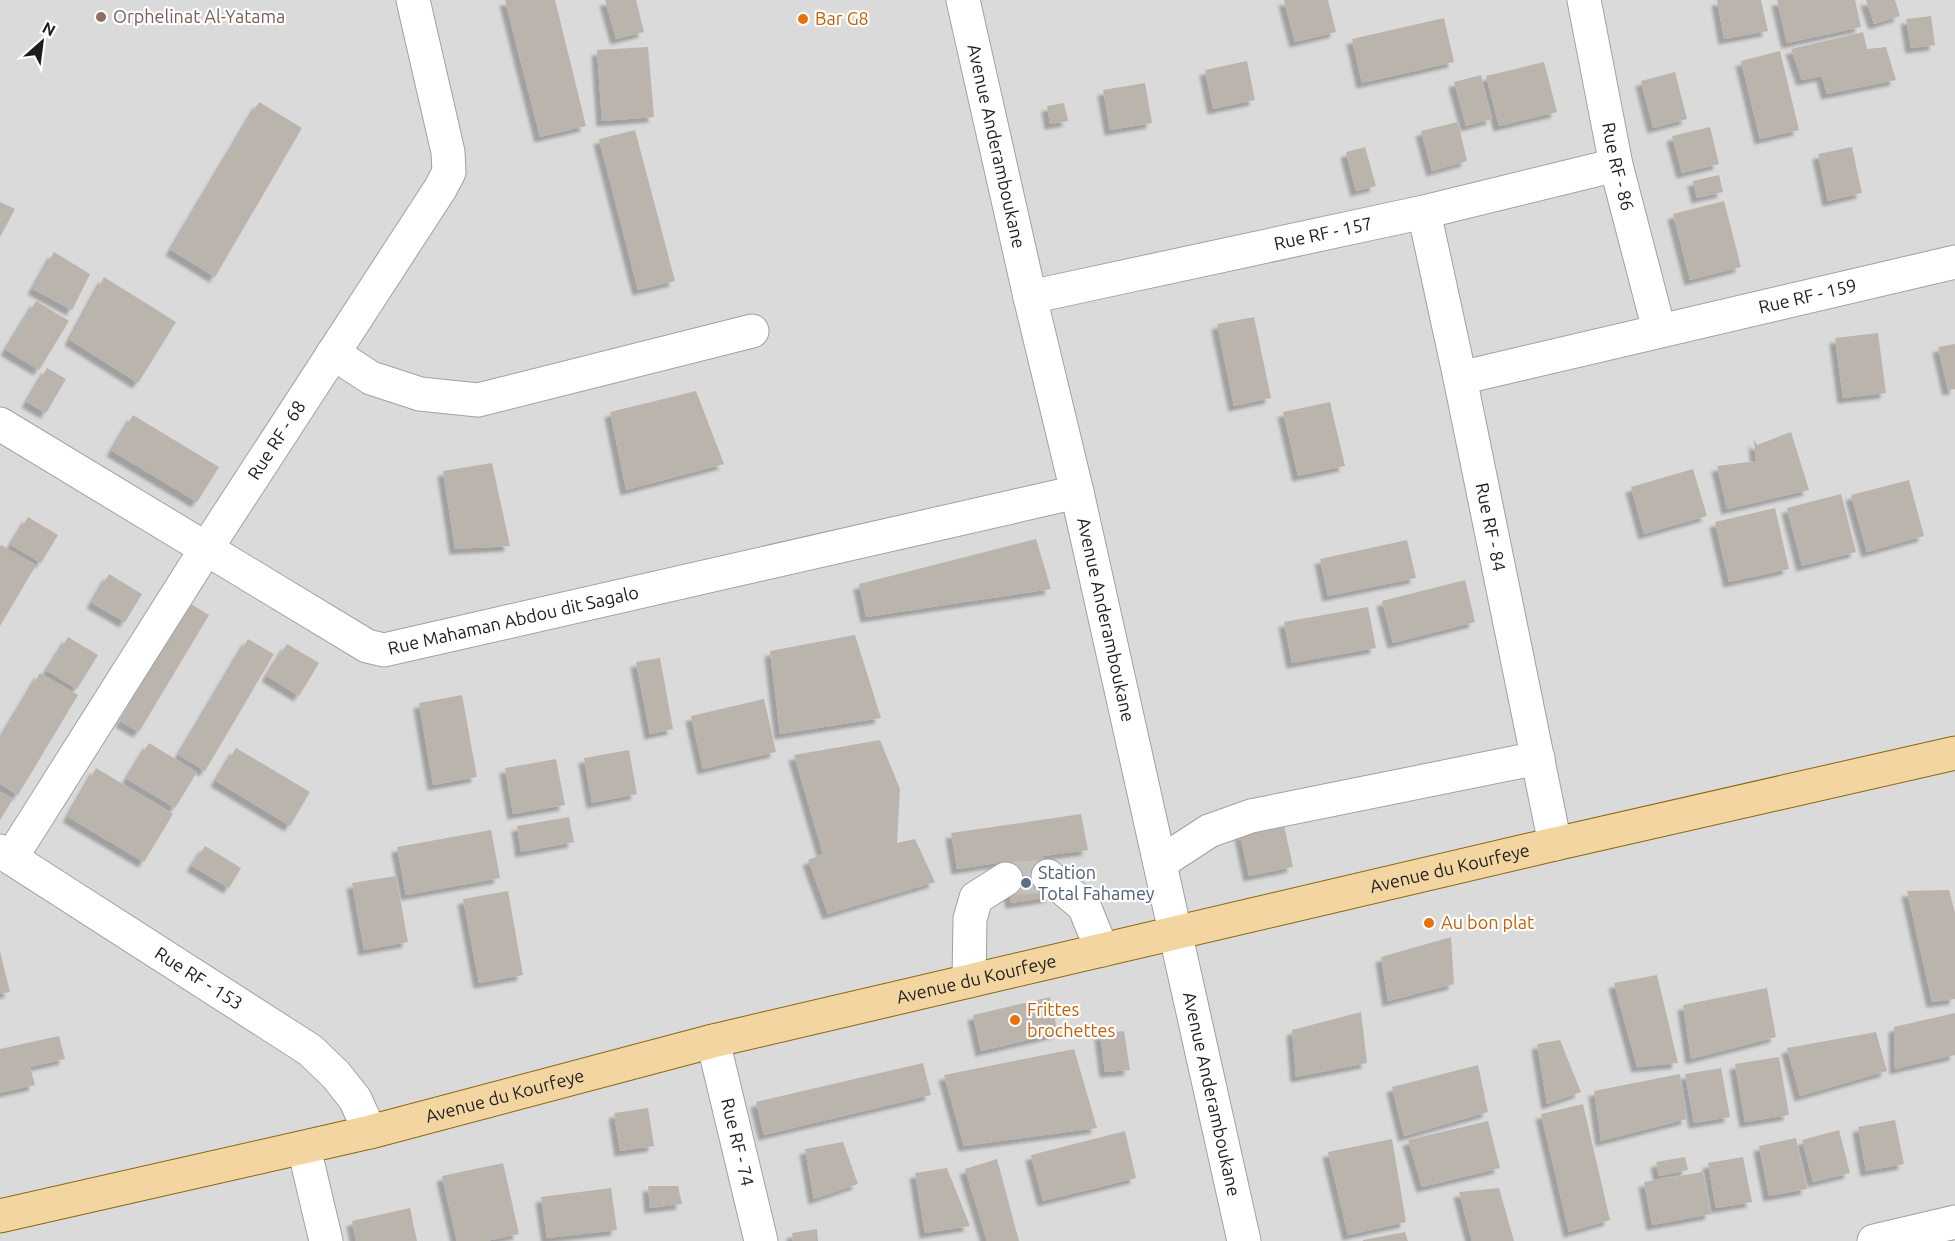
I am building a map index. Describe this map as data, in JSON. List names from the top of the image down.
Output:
{
  "streets": {
    "main road": ["Avenue du Kourfeye"],
    "street": [
      "Avenue Anderamboukane",
      "Rue RF - 86",
      "Rue RF - 157",
      "Rue RF - 159",
      "Rue RF - 68",
      "Rue RF - 84",
      "Rue Mahaman Abdou dit Sagalo",
      "Rue RF - 153",
      "Rue RF - 74"
    ]
  },
  "crossings": [
    ["Avenue Anderamboukane", "Rue RF - 157"],
    ["Avenue Anderamboukane", "Rue Mahaman Abdou dit Sagalo"],
    ["Avenue Anderamboukane", "Avenue du Kourfeye"],
    ["Rue RF - 86", "Rue RF - 157"],
    ["Rue RF - 86", "Rue RF - 159"],
    ["Rue RF - 157", "Rue RF - 84"],
    ["Rue RF - 159", "Rue RF - 84"],
    ["Rue RF - 68", "Rue Mahaman Abdou dit Sagalo"],
    ["Rue RF - 68", "Rue RF - 153"],
    ["Rue RF - 84", "Avenue du Kourfeye"],
    ["Avenue du Kourfeye", "Rue RF - 153"],
    ["Avenue du Kourfeye", "Rue RF - 74"]
  ],
  "places": [
    "Orphelinat Al-Yatama",
    "Bar G8",
    "Station Total Fahamey",
    "Au bon plat",
    "Frittes brochettes"
  ],
  "north": "top right"
}
